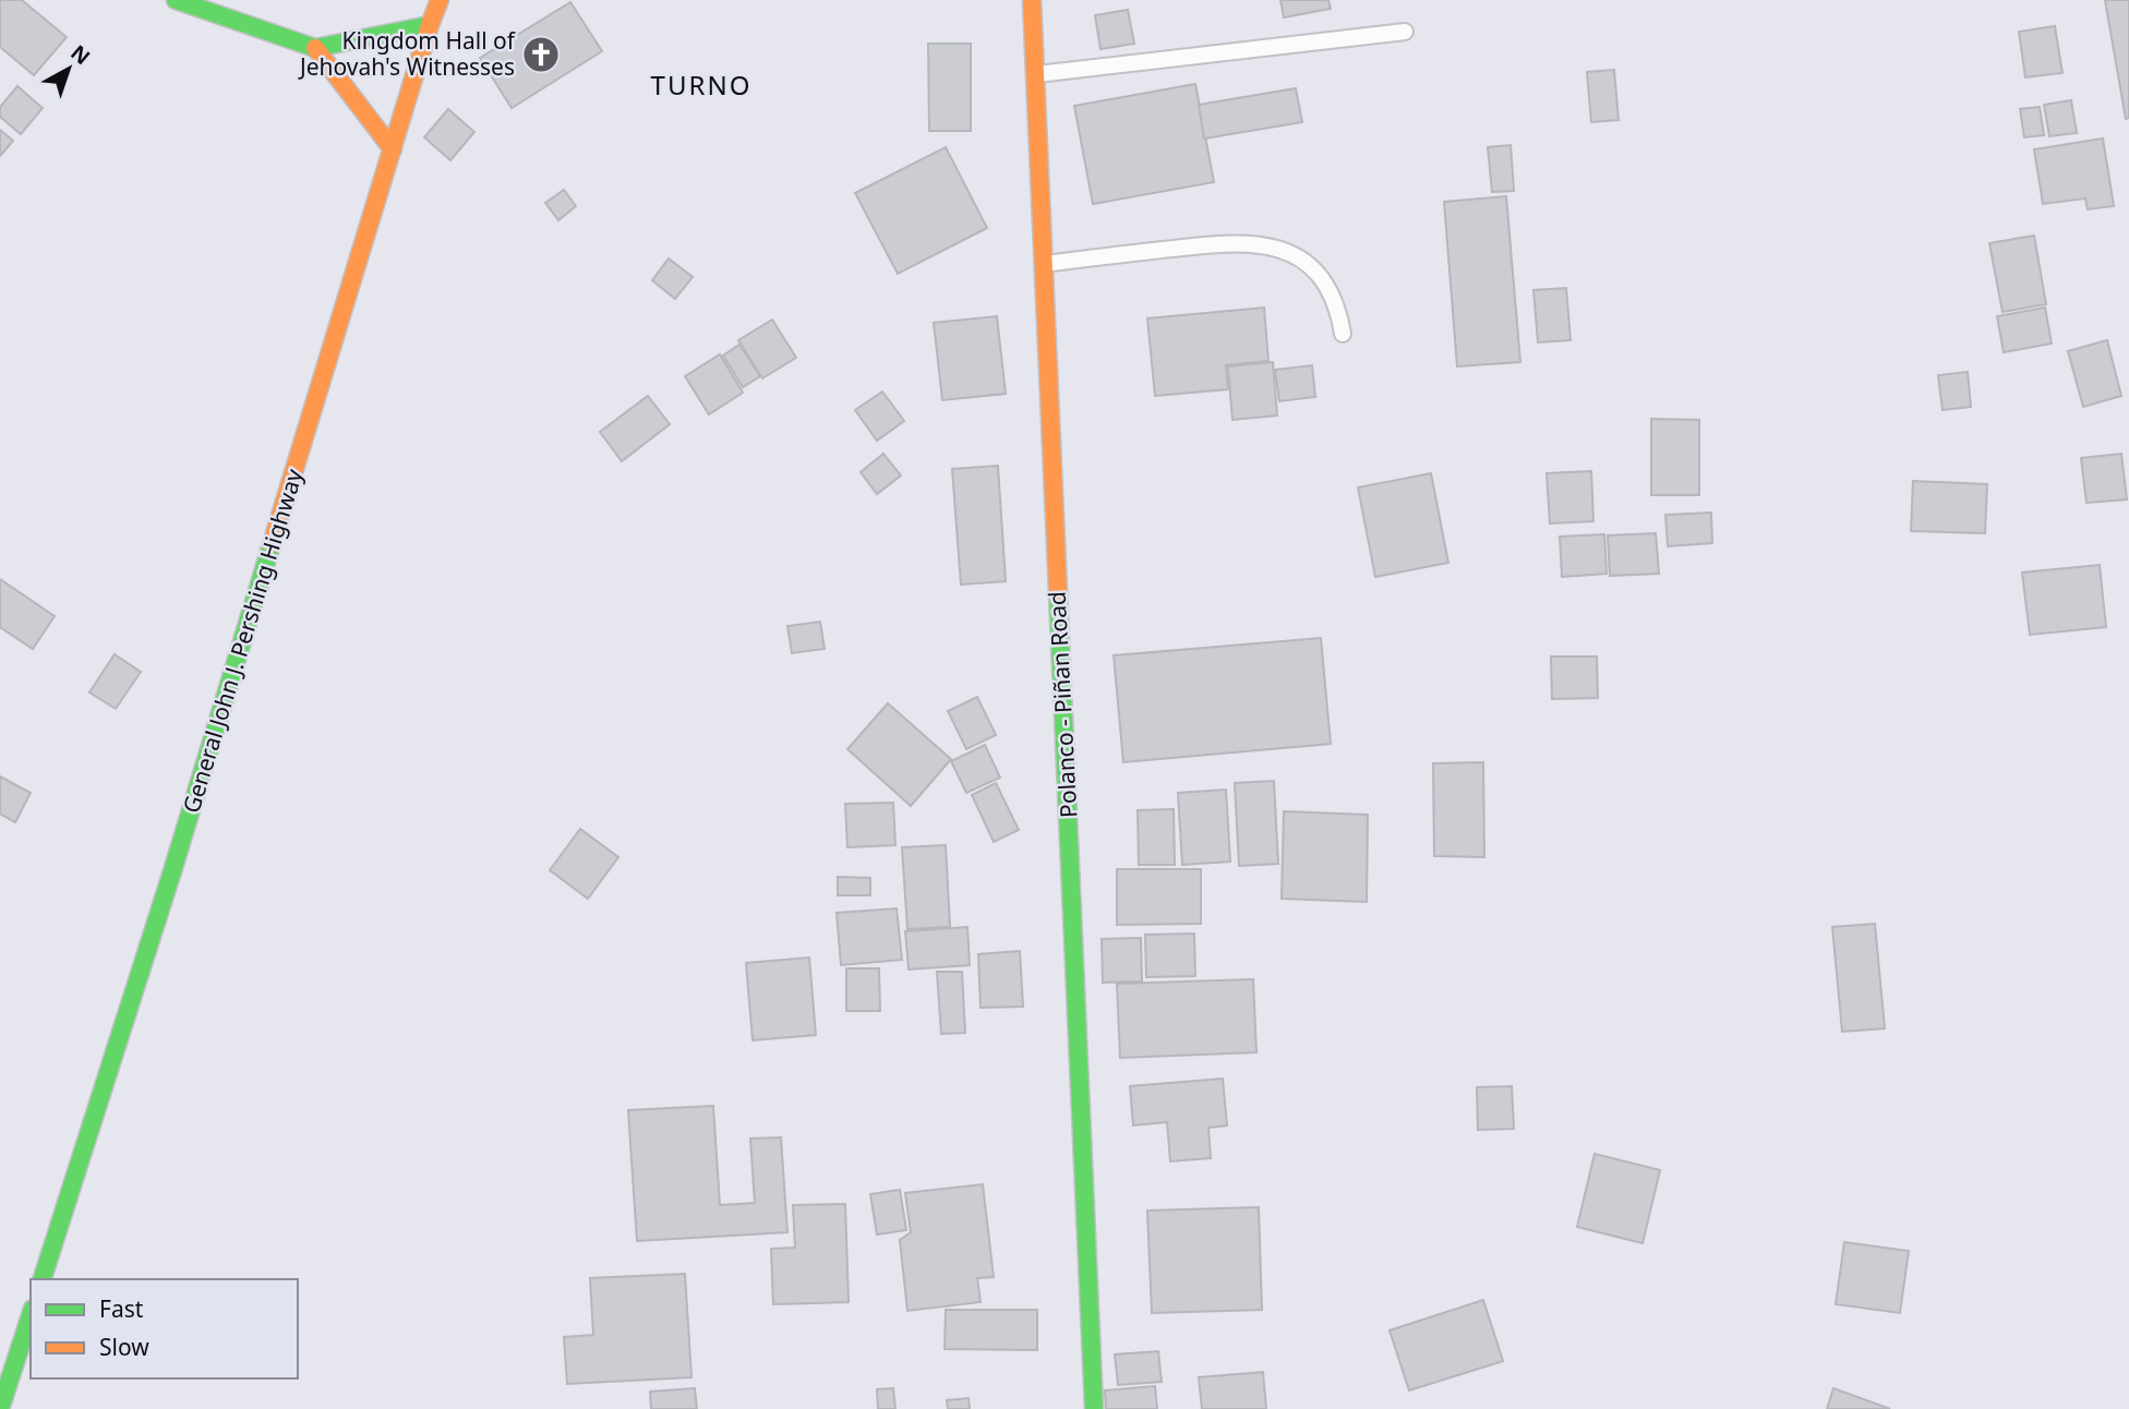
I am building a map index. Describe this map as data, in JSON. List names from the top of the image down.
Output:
{
  "streets": {
    "main road": ["General John J. Pershing Highway", "Polanco - Piñan Road"]
  },
  "districts": ["TURNO"],
  "places": {
    "church": ["Kingdom Hall of Jehovah's Witnesses"]
  },
  "legend": ["Fast", "Slow"],
  "north": "top right"
}
